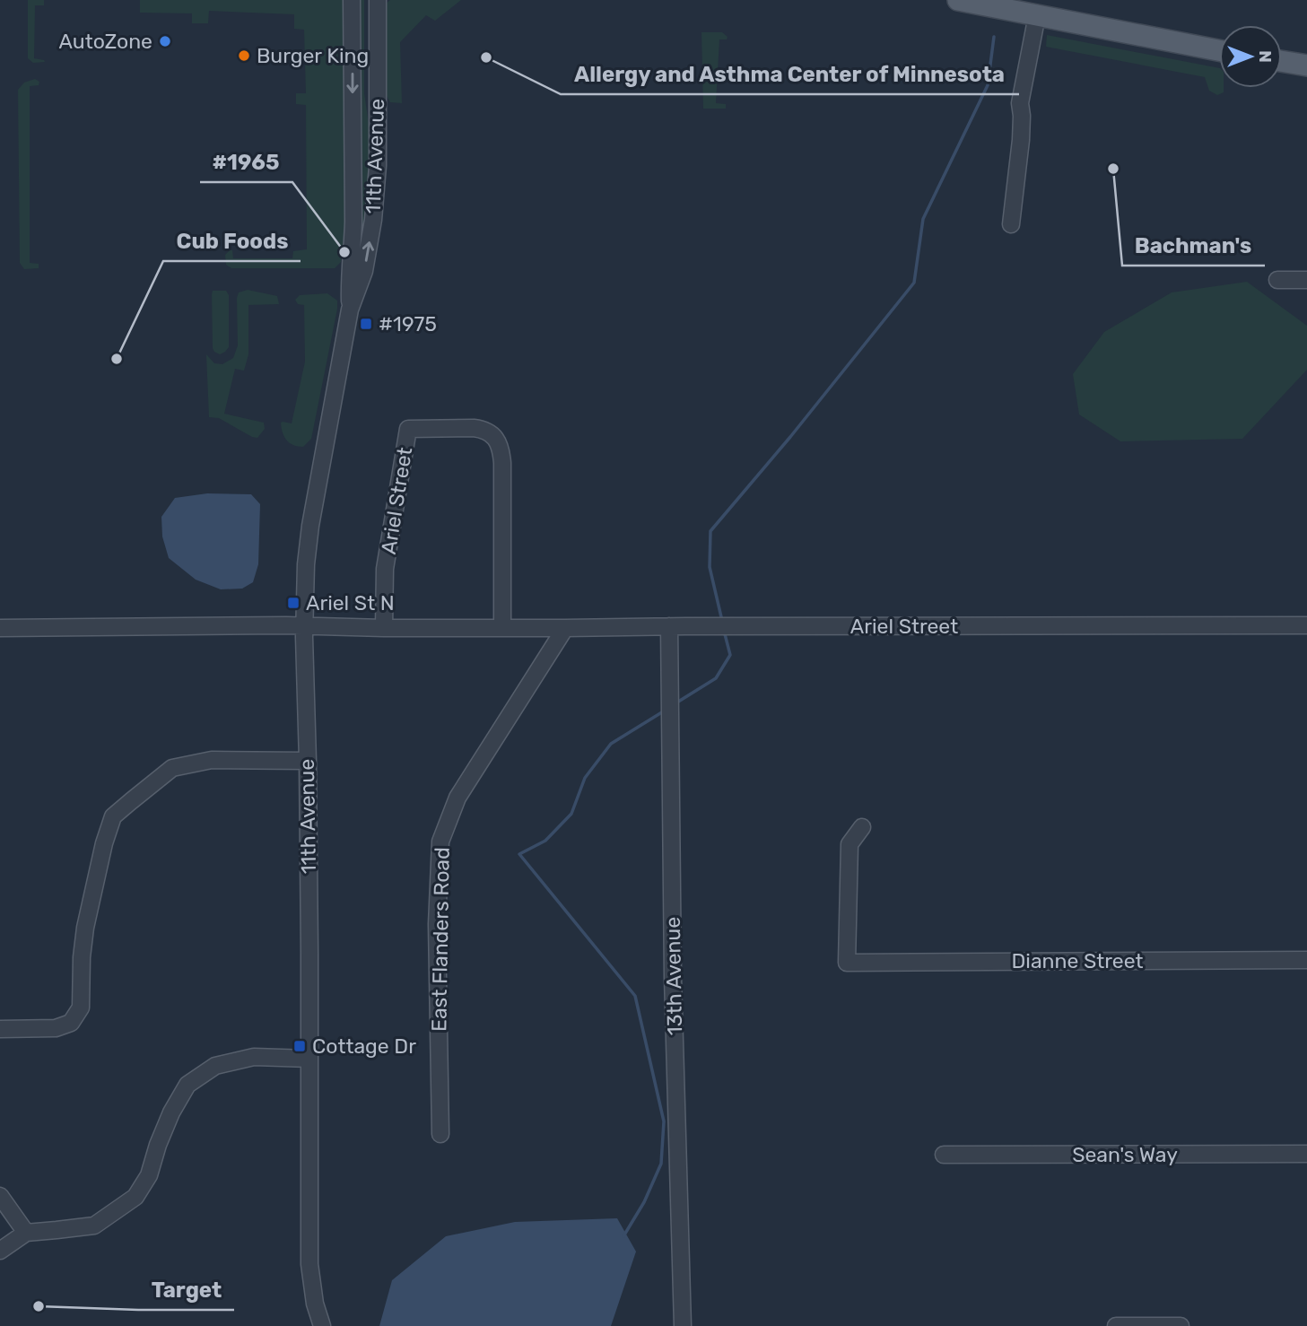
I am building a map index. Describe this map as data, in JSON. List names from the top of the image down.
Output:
{
  "streets": {
    "street": [
      "11th Avenue",
      "Ariel Street",
      "East Flanders Road",
      "Dianne Street",
      "13th Avenue",
      "Sean's Way"
    ]
  },
  "crossings": [
    ["11th Avenue", "Ariel Street"],
    ["Ariel Street", "East Flanders Road"],
    ["Ariel Street", "13th Avenue"]
  ],
  "places": {
    "other": [
      "AutoZone",
      "Burger King",
      "Allergy and Asthma Center of Minnesota",
      "Bachman's",
      "#1965",
      "Cub Foods",
      "Target"
    ],
    "transit": ["#1975", "Ariel St N", "Cottage Dr"]
  },
  "north": "right"
}
